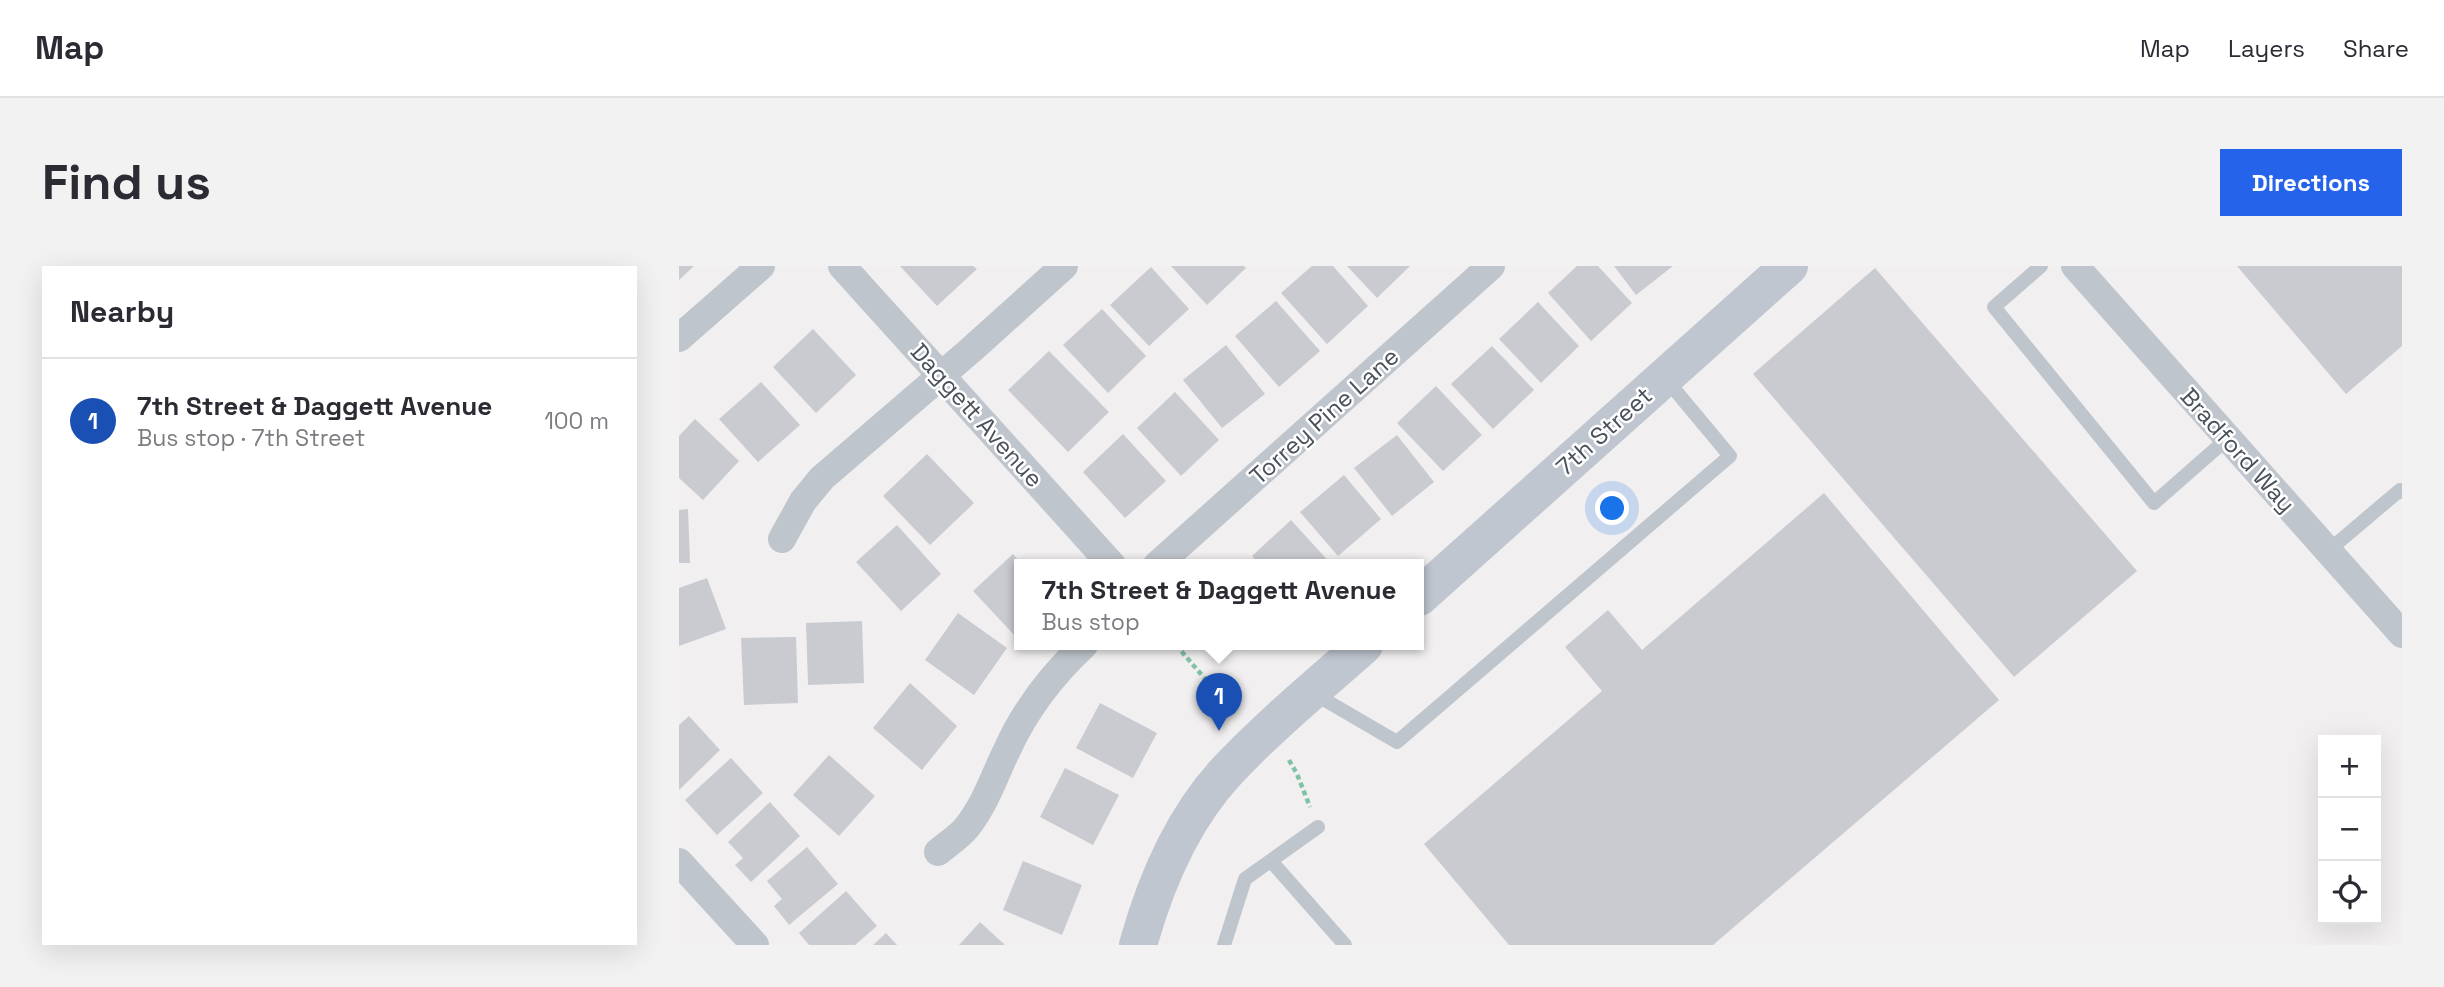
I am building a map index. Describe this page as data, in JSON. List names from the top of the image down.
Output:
{
  "streets": {
    "street": [
      "Daggett Avenue",
      "Torrey Pine Lane",
      "7th Street",
      "Bradford Way"
    ]
  },
  "page": {
    "header": "Map",
    "nav": ["Map", "Layers", "Share"],
    "buttons": "Directions",
    "title": "Find us",
    "heading": "Nearby",
    "list": [
      {
        "mark": "1",
        "name": "7th Street & Daggett Avenue",
        "note": "Bus stop · 7th Street",
        "value": "100 m"
      }
    ],
    "popup": ["7th Street & Daggett Avenue", "Bus stop"],
    "pins": "1",
    "map_buttons": ["+", "−"]
  }
}
